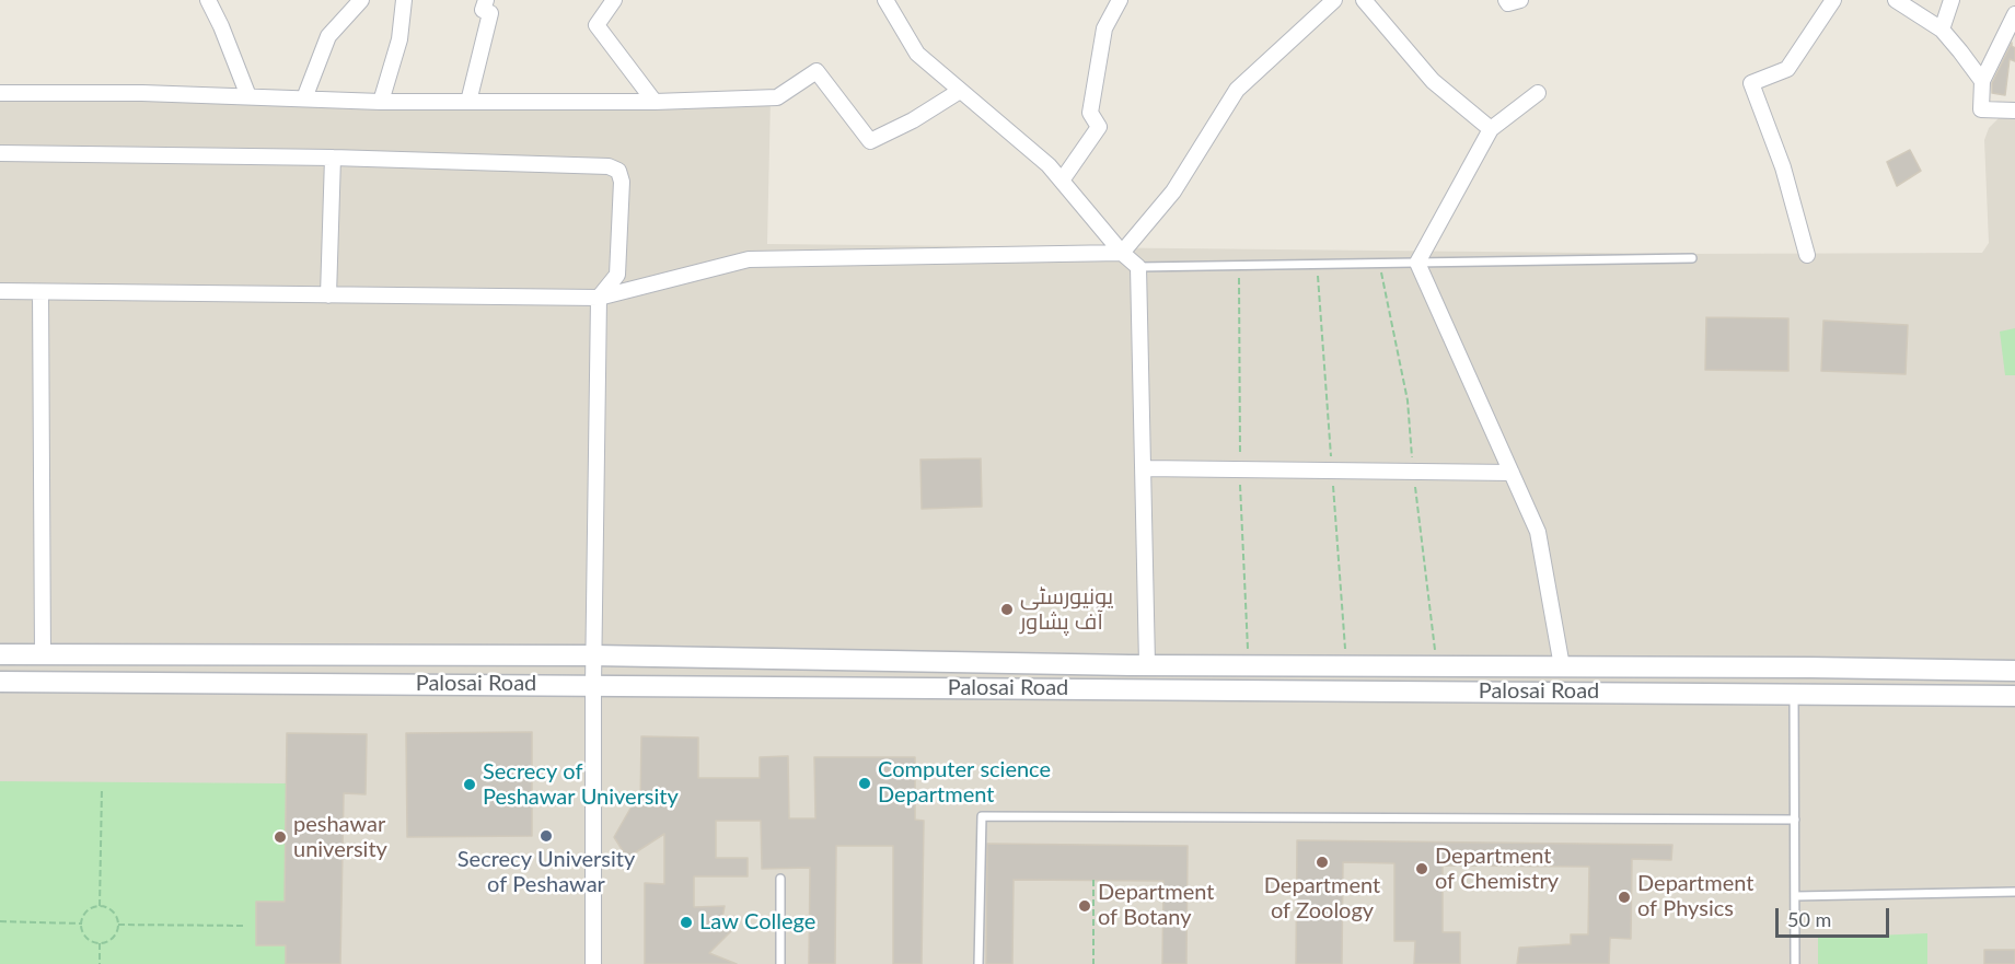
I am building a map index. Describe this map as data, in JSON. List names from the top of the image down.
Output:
{
  "streets": {
    "street": ["Palosai Road"]
  },
  "places": [
    "یونیورسٹی آف پشاور",
    "Computer science Department",
    "Secrecy of Peshawar University",
    "Secrecy University of Peshawar",
    "peshawar university",
    "Department of Zoology",
    "Department of Chemistry",
    "Department of Physics",
    "Department of Botany",
    "Law College"
  ],
  "scale_bar": "50 m"
}
